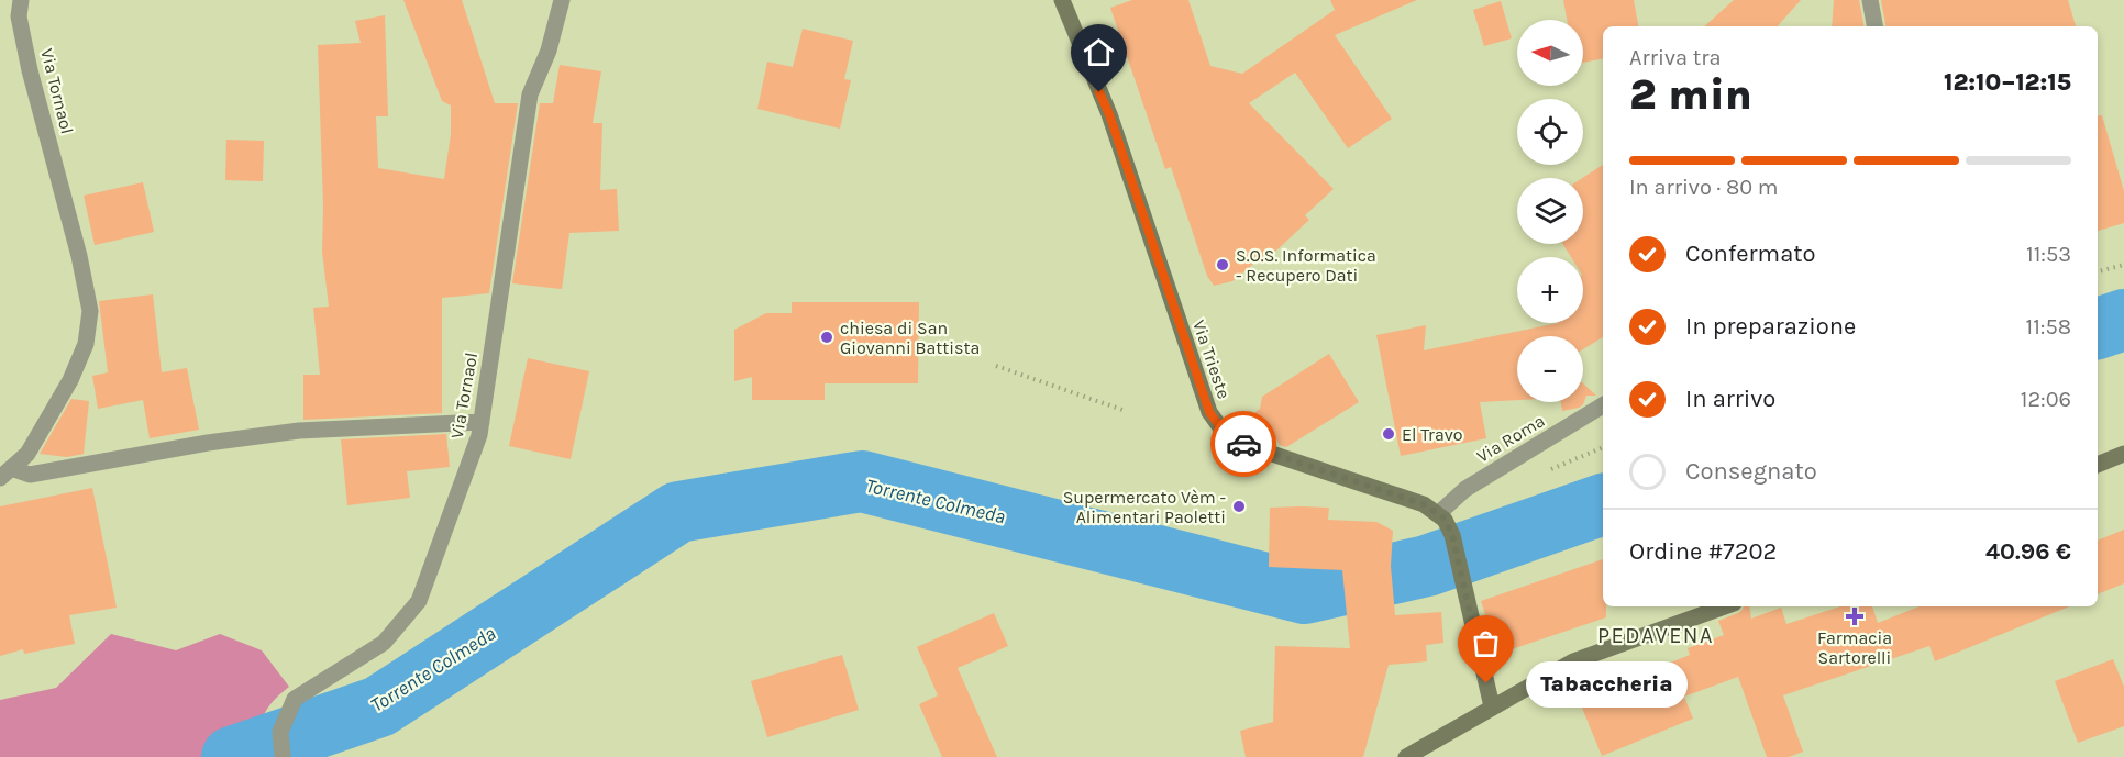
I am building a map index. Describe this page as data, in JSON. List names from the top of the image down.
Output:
{
  "streets": {
    "main road": ["Via Trieste"],
    "street": ["Via Tornaol", "Via Roma"]
  },
  "crossings": [
    ["Via Trieste", "Via Roma"]
  ],
  "districts": ["PEDAVENA"],
  "water": ["Torrente Colmeda"],
  "places": {
    "other": [
      "S.O.S. Informatica - Recupero Dati",
      "chiesa di San Giovanni Battista",
      "El Travo",
      "Supermercato Vèm - Alimentari Paoletti",
      "Tabaccheria"
    ],
    "health": ["Farmacia Sartorelli"]
  },
  "north": "left",
  "page": {
    "map_buttons": ["+", "−"],
    "heading": ["2 min", "Arriva tra", "12:10–12:15"],
    "panel": ["Ordine #7202", "40.96 €"],
    "bar": "In arrivo · 80 m",
    "list": [
      ["Confermato", "11:53"],
      ["In preparazione", "11:58"],
      ["In arrivo", "12:06"],
      "Consegnato"
    ],
    "bubble": "Tabaccheria"
  }
}
